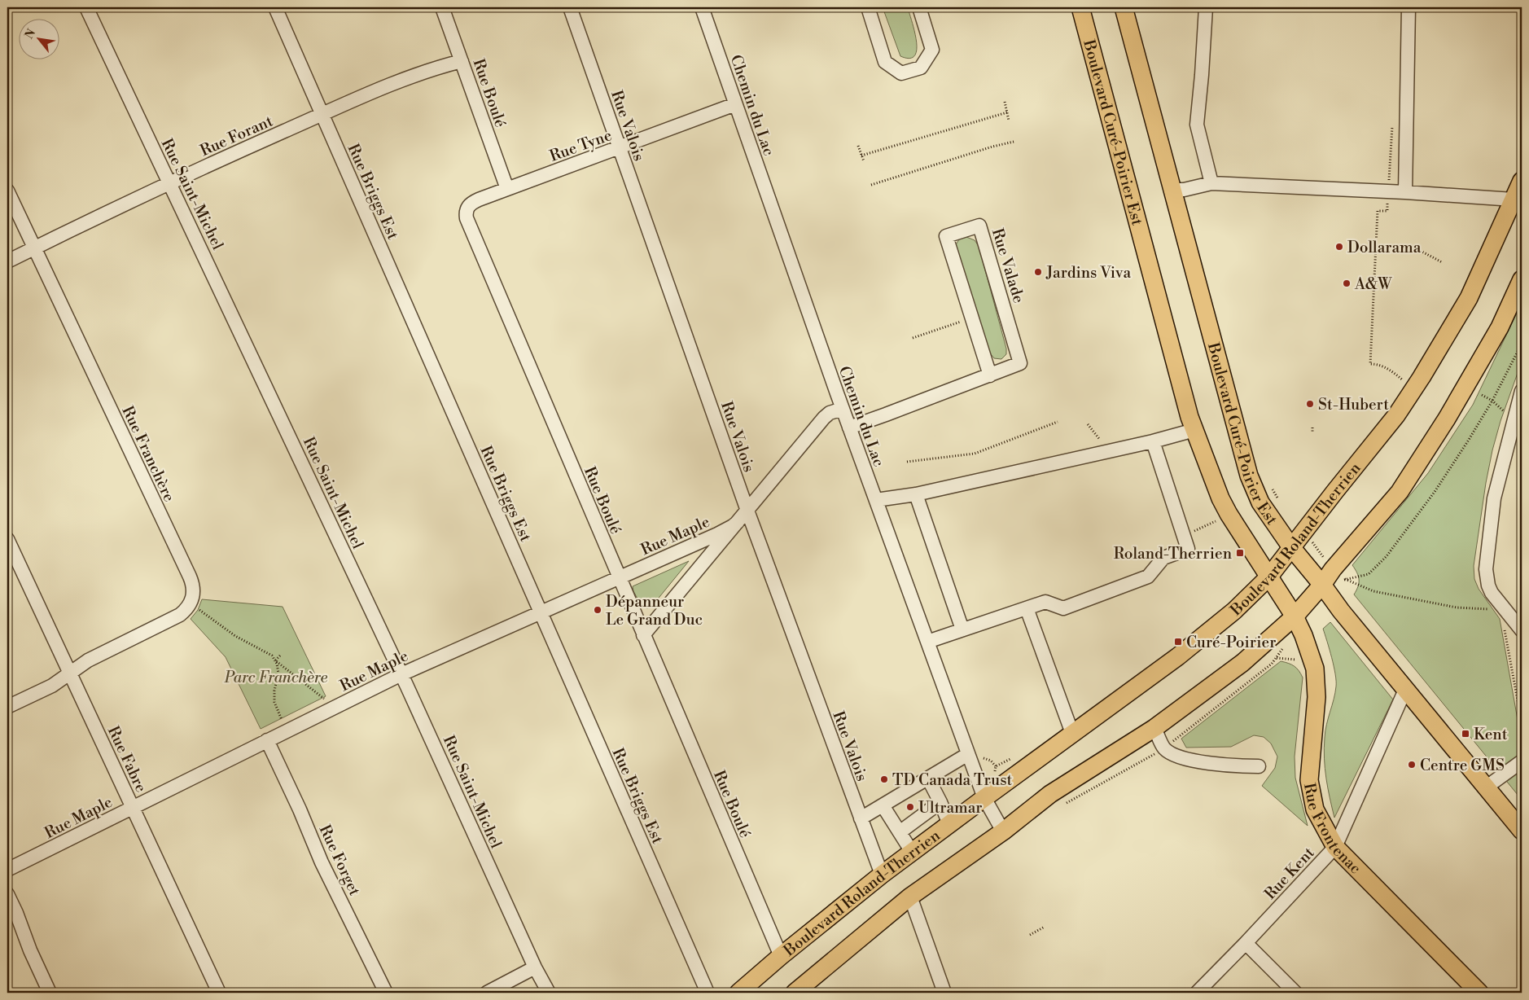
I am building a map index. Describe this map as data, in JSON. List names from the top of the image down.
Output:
{
  "streets": {
    "main road": ["Boulevard Curé-Poirier Est", "Boulevard Roland-Therrien", "Rue Frontenac"],
    "street": [
      "Rue Boulé",
      "Chemin du Lac",
      "Rue Valois",
      "Rue Forant",
      "Rue Tyne",
      "Rue Briggs Est",
      "Rue Saint-Michel",
      "Rue Valade",
      "Rue Franchère",
      "Rue Maple",
      "Rue Fabre",
      "Rue Forget",
      "Rue Kent"
    ]
  },
  "crossings": [
    ["Rue Boulé", "Rue Forant"],
    ["Rue Boulé", "Rue Tyne"],
    ["Rue Boulé", "Rue Maple"],
    ["Rue Boulé", "Boulevard Roland-Therrien"],
    ["Chemin du Lac", "Rue Tyne"],
    ["Chemin du Lac", "Rue Valade"],
    ["Chemin du Lac", "Rue Maple"],
    ["Chemin du Lac", "Boulevard Roland-Therrien"],
    ["Rue Valois", "Rue Tyne"],
    ["Rue Valois", "Rue Maple"],
    ["Rue Valois", "Boulevard Roland-Therrien"],
    ["Boulevard Curé-Poirier Est", "Boulevard Roland-Therrien"],
    ["Boulevard Curé-Poirier Est", "Rue Frontenac"],
    ["Boulevard Curé-Poirier Est", "Rue Kent"],
    ["Rue Forant", "Rue Briggs Est"],
    ["Rue Forant", "Rue Saint-Michel"],
    ["Rue Forant", "Rue Franchère"],
    ["Rue Briggs Est", "Rue Maple"],
    ["Rue Saint-Michel", "Rue Maple"],
    ["Rue Franchère", "Rue Fabre"],
    ["Rue Maple", "Rue Fabre"],
    ["Rue Maple", "Rue Forget"],
    ["Rue Frontenac", "Rue Kent"]
  ],
  "parks": ["Parc Franchère"],
  "places": {
    "other": [
      "Dollarama",
      "Jardins Viva",
      "A&W",
      "St-Hubert",
      "Dépanneur Le Grand Duc",
      "Centre GMS",
      "TD Canada Trust",
      "Ultramar"
    ],
    "transit": ["Roland-Therrien", "Curé-Poirier", "Kent"]
  },
  "north": "top left"
}
